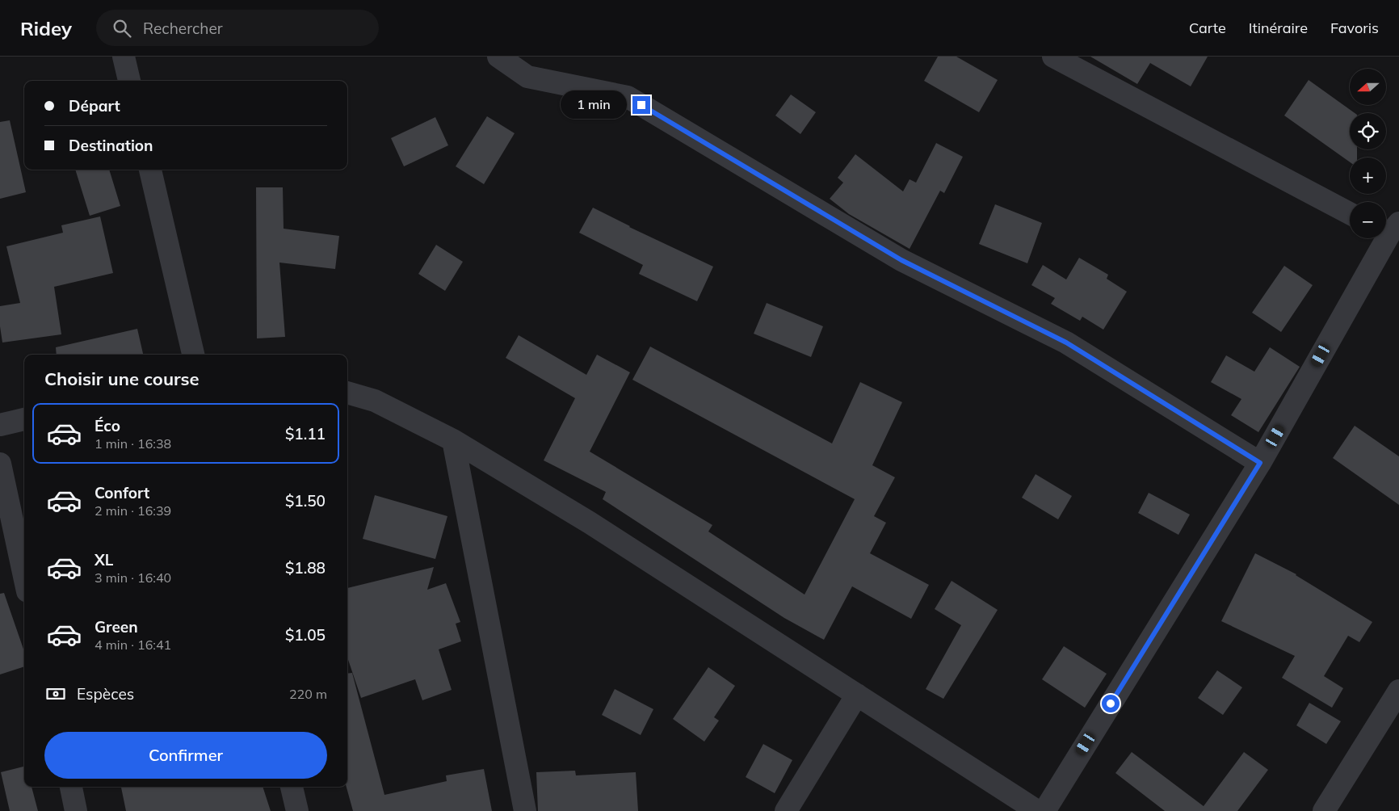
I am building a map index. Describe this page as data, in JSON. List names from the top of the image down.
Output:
{
  "north": "left",
  "page": {
    "header": "Ridey",
    "search": "Rechercher",
    "nav": ["Carte", "Itinéraire", "Favoris"],
    "map_buttons": ["+", "−"],
    "banner": ["Départ", "Destination"],
    "bubble": "1 min",
    "heading": "Choisir une course",
    "list": [
      {
        "name": "Éco",
        "note": "1 min · 16:38",
        "value": "$1.11"
      },
      {
        "name": "Confort",
        "note": "2 min · 16:39",
        "value": "$1.50"
      },
      {
        "name": "XL",
        "note": "3 min · 16:40",
        "value": "$1.88"
      },
      {
        "name": "Green",
        "note": "4 min · 16:41",
        "value": "$1.05"
      }
    ],
    "pay": ["Espèces", "220 m"],
    "buttons": "Confirmer"
  }
}
